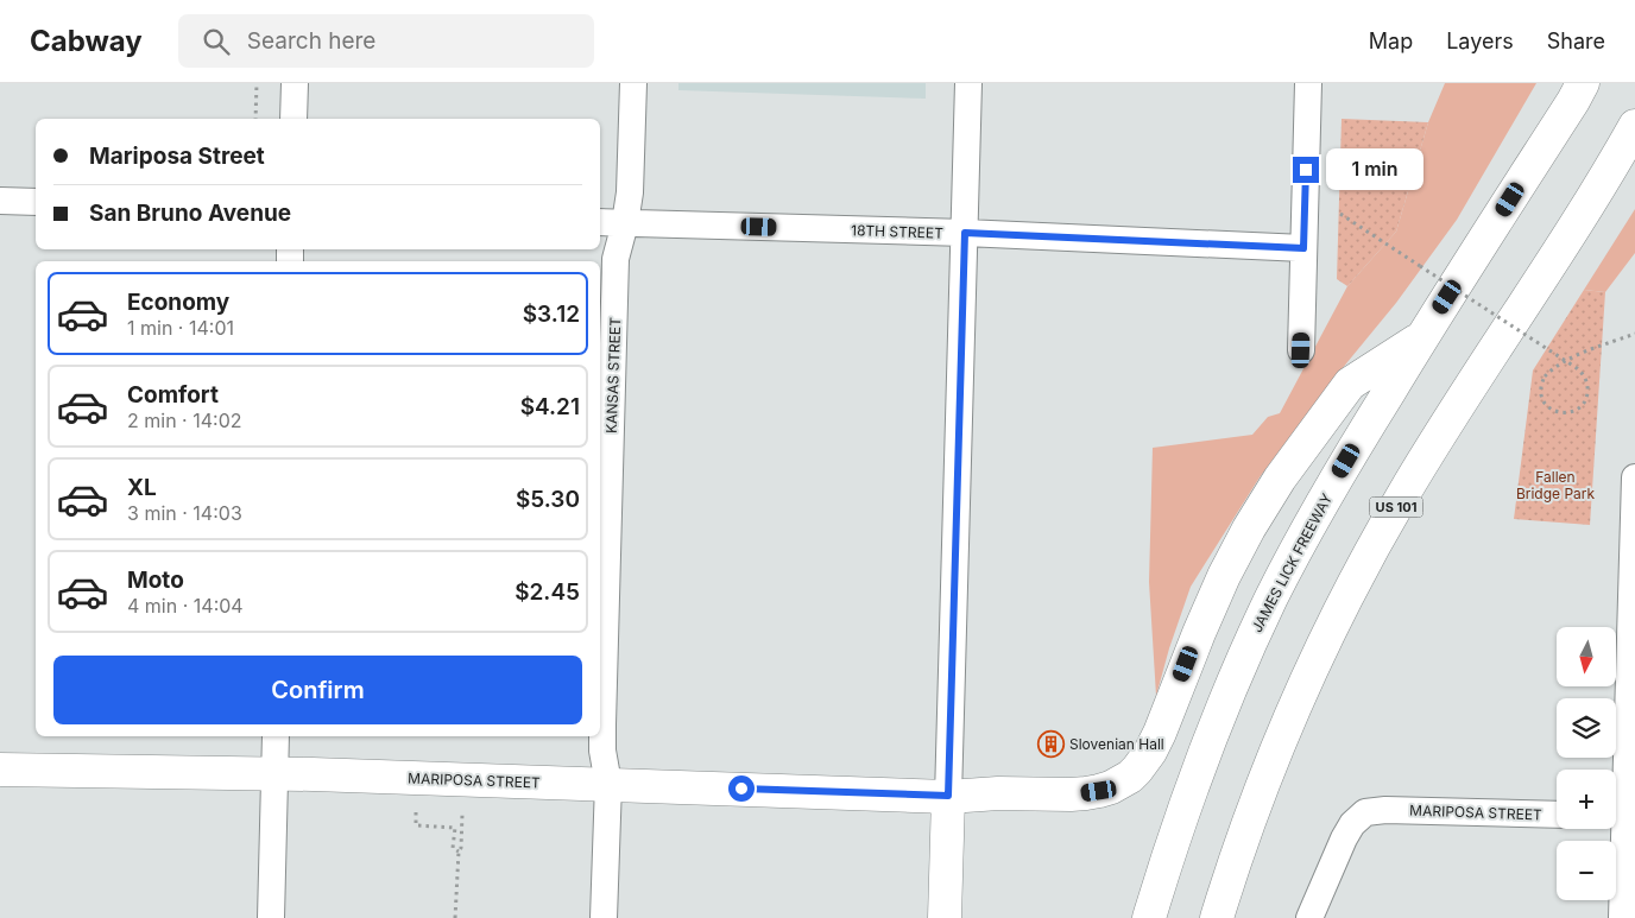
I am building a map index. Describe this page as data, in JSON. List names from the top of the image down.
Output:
{
  "streets": {
    "main road": ["US 101", "JAMES LICK FREEWAY", "MARIPOSA STREET"],
    "street": ["18TH STREET", "KANSAS STREET"]
  },
  "crossings": [
    ["18TH STREET", "KANSAS STREET"],
    ["KANSAS STREET", "MARIPOSA STREET"],
    ["JAMES LICK FREEWAY", "MARIPOSA STREET"]
  ],
  "parks": ["Fallen Bridge Park"],
  "places": {
    "building": ["Slovenian Hall"]
  },
  "north": "bottom",
  "page": {
    "header": "Cabway",
    "search": "Search here",
    "nav": ["Map", "Layers", "Share"],
    "banner": ["Mariposa Street", "San Bruno Avenue"],
    "bubble": "1 min",
    "list": [
      {
        "name": "Economy",
        "note": "1 min · 14:01",
        "value": "$3.12"
      },
      {
        "name": "Comfort",
        "note": "2 min · 14:02",
        "value": "$4.21"
      },
      {
        "name": "XL",
        "note": "3 min · 14:03",
        "value": "$5.30"
      },
      {
        "name": "Moto",
        "note": "4 min · 14:04",
        "value": "$2.45"
      }
    ],
    "map_buttons": ["+", "−"],
    "buttons": "Confirm"
  }
}
